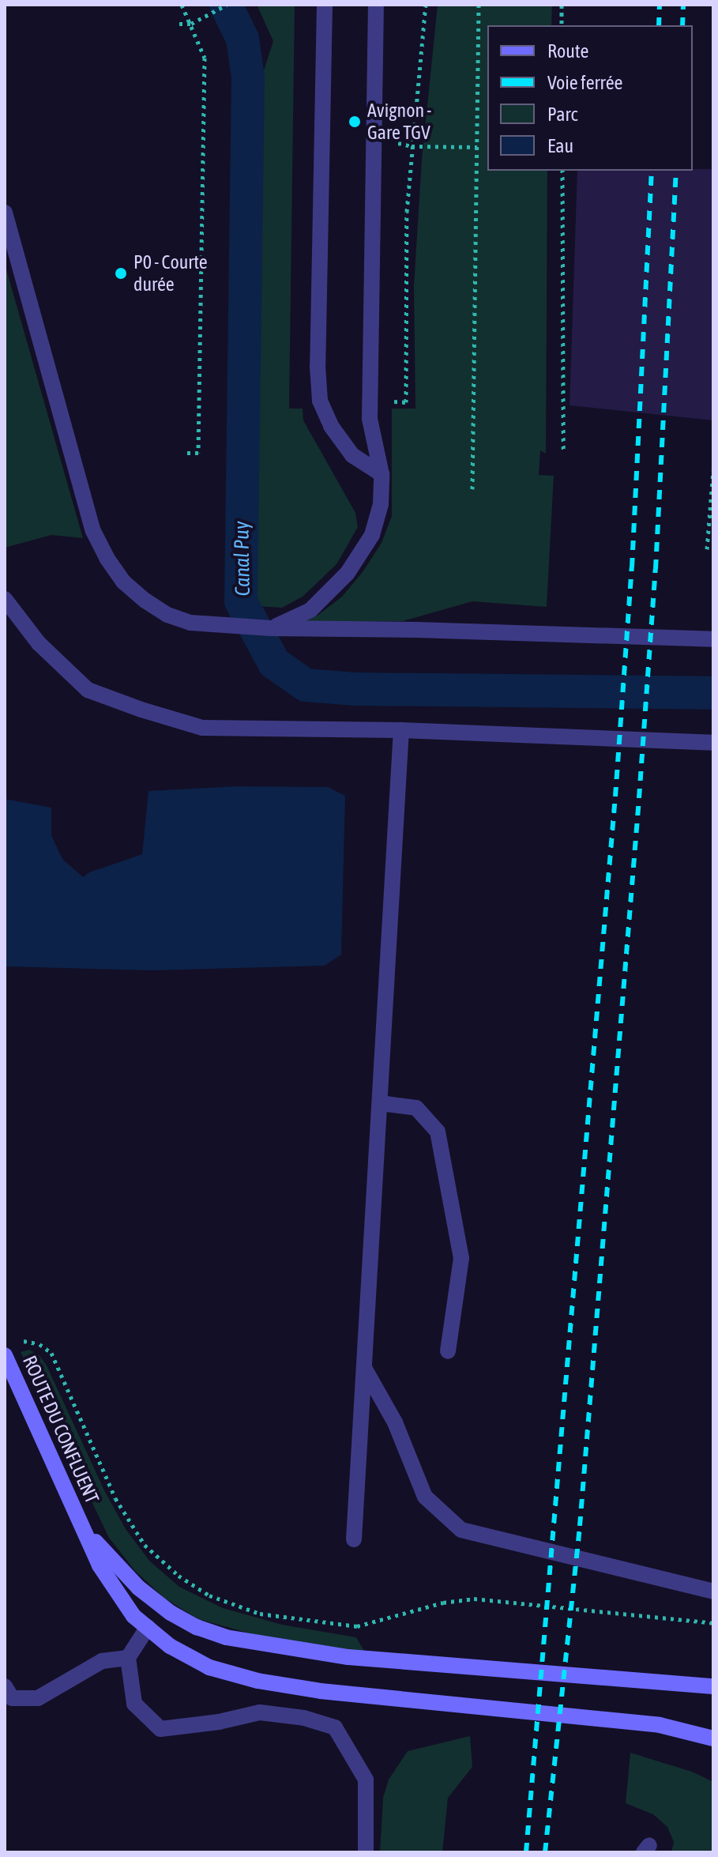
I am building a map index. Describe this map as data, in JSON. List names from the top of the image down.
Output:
{
  "streets": {
    "street": ["ROUTE DU CONFLUENT"]
  },
  "water": ["Canal Puy"],
  "places": ["Avignon - Gare TGV", "P0 - Courte durée"],
  "legend": [
    "Route",
    "Voie ferrée",
    "Parc",
    "Eau"
  ]
}
